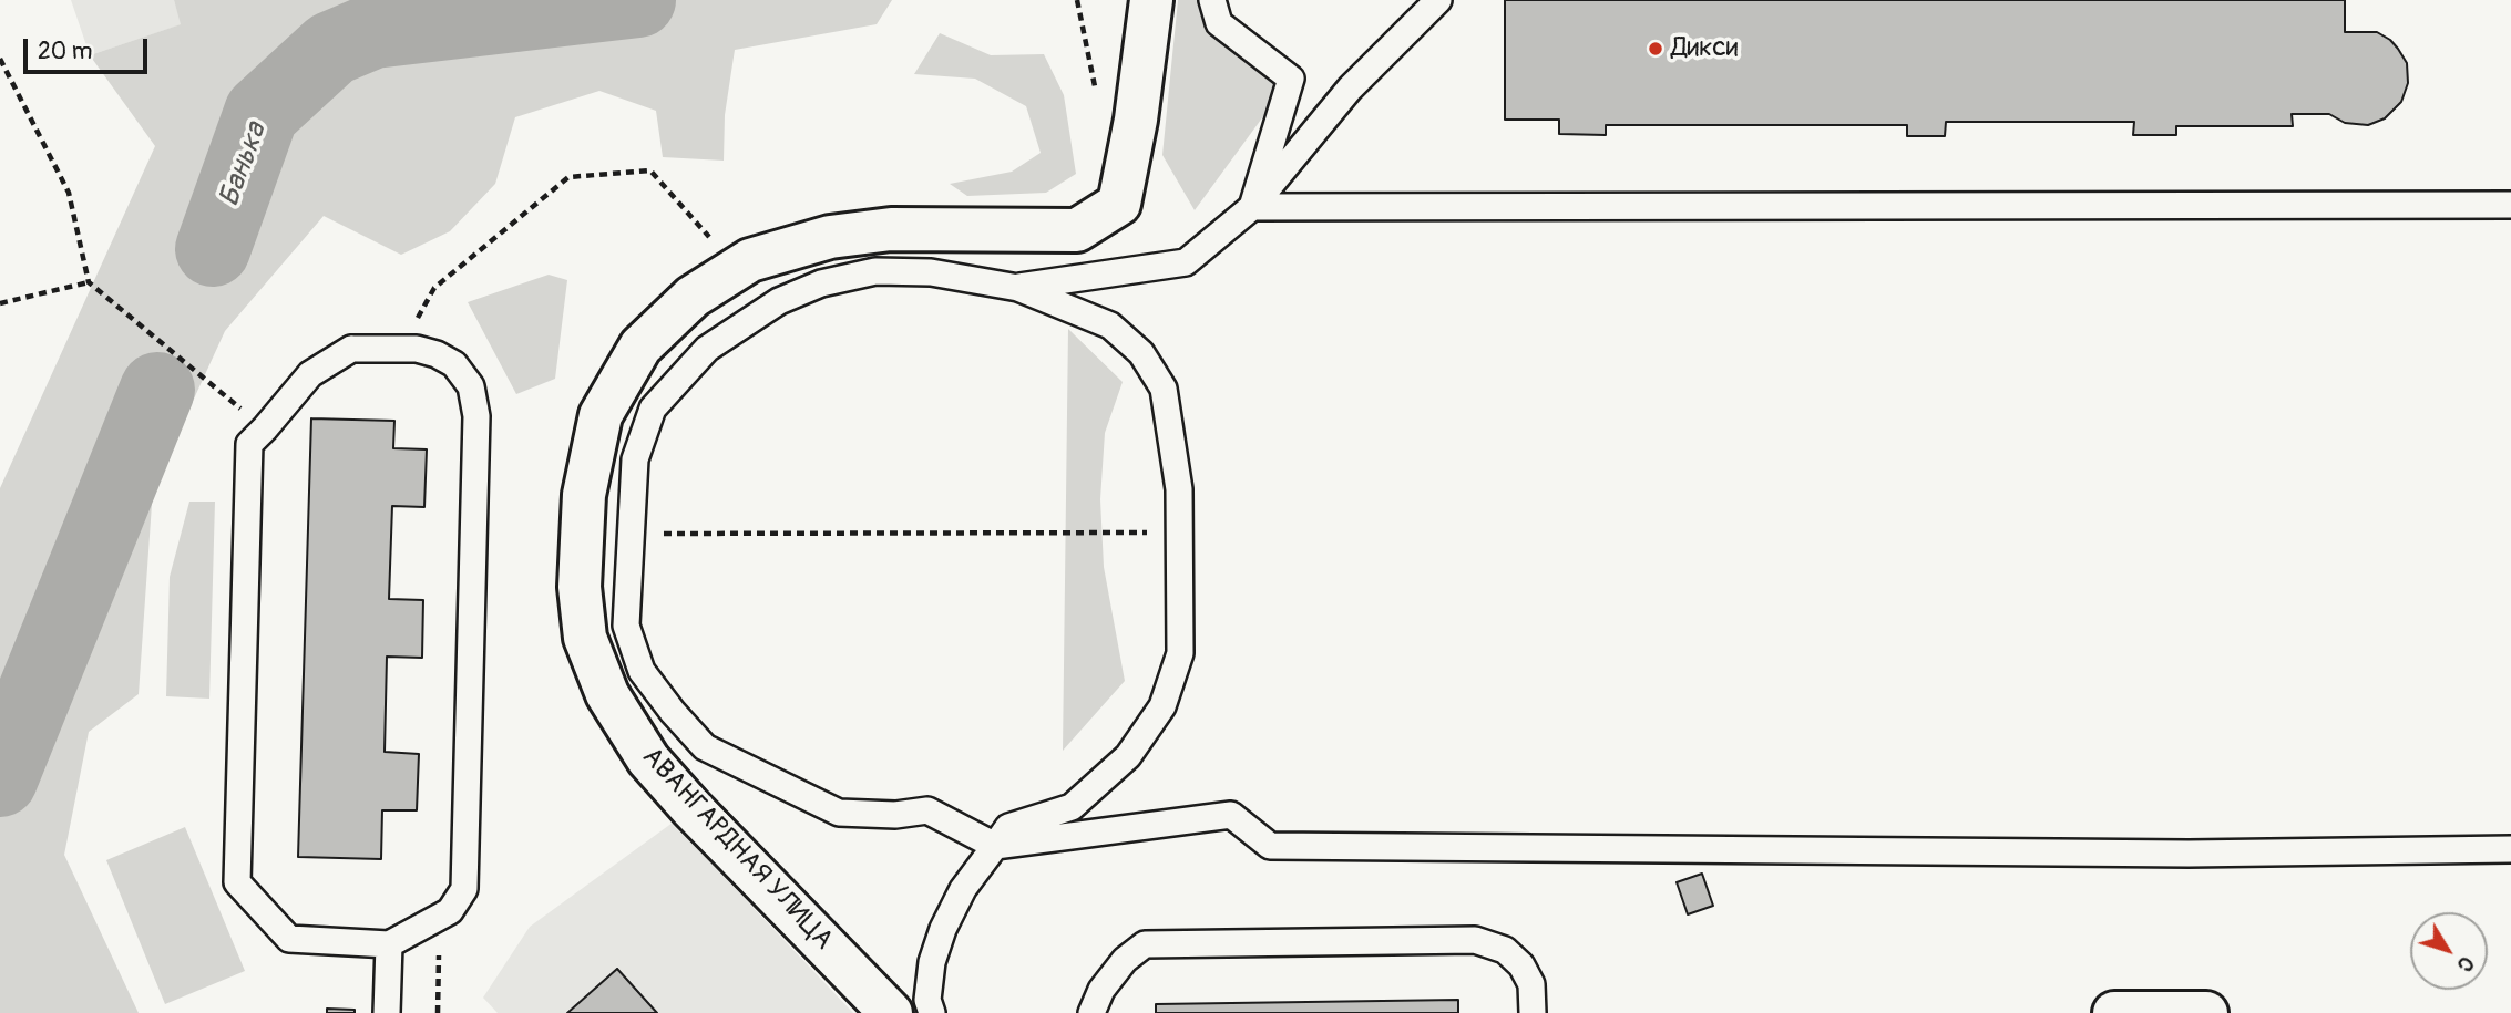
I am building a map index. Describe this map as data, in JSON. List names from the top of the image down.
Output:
{
  "streets": {
    "street": ["АВАНГАРДНАЯ УЛИЦА"]
  },
  "water": ["Банька"],
  "places": ["Дикси"],
  "scale_bar": "20 m",
  "north": "bottom right"
}
